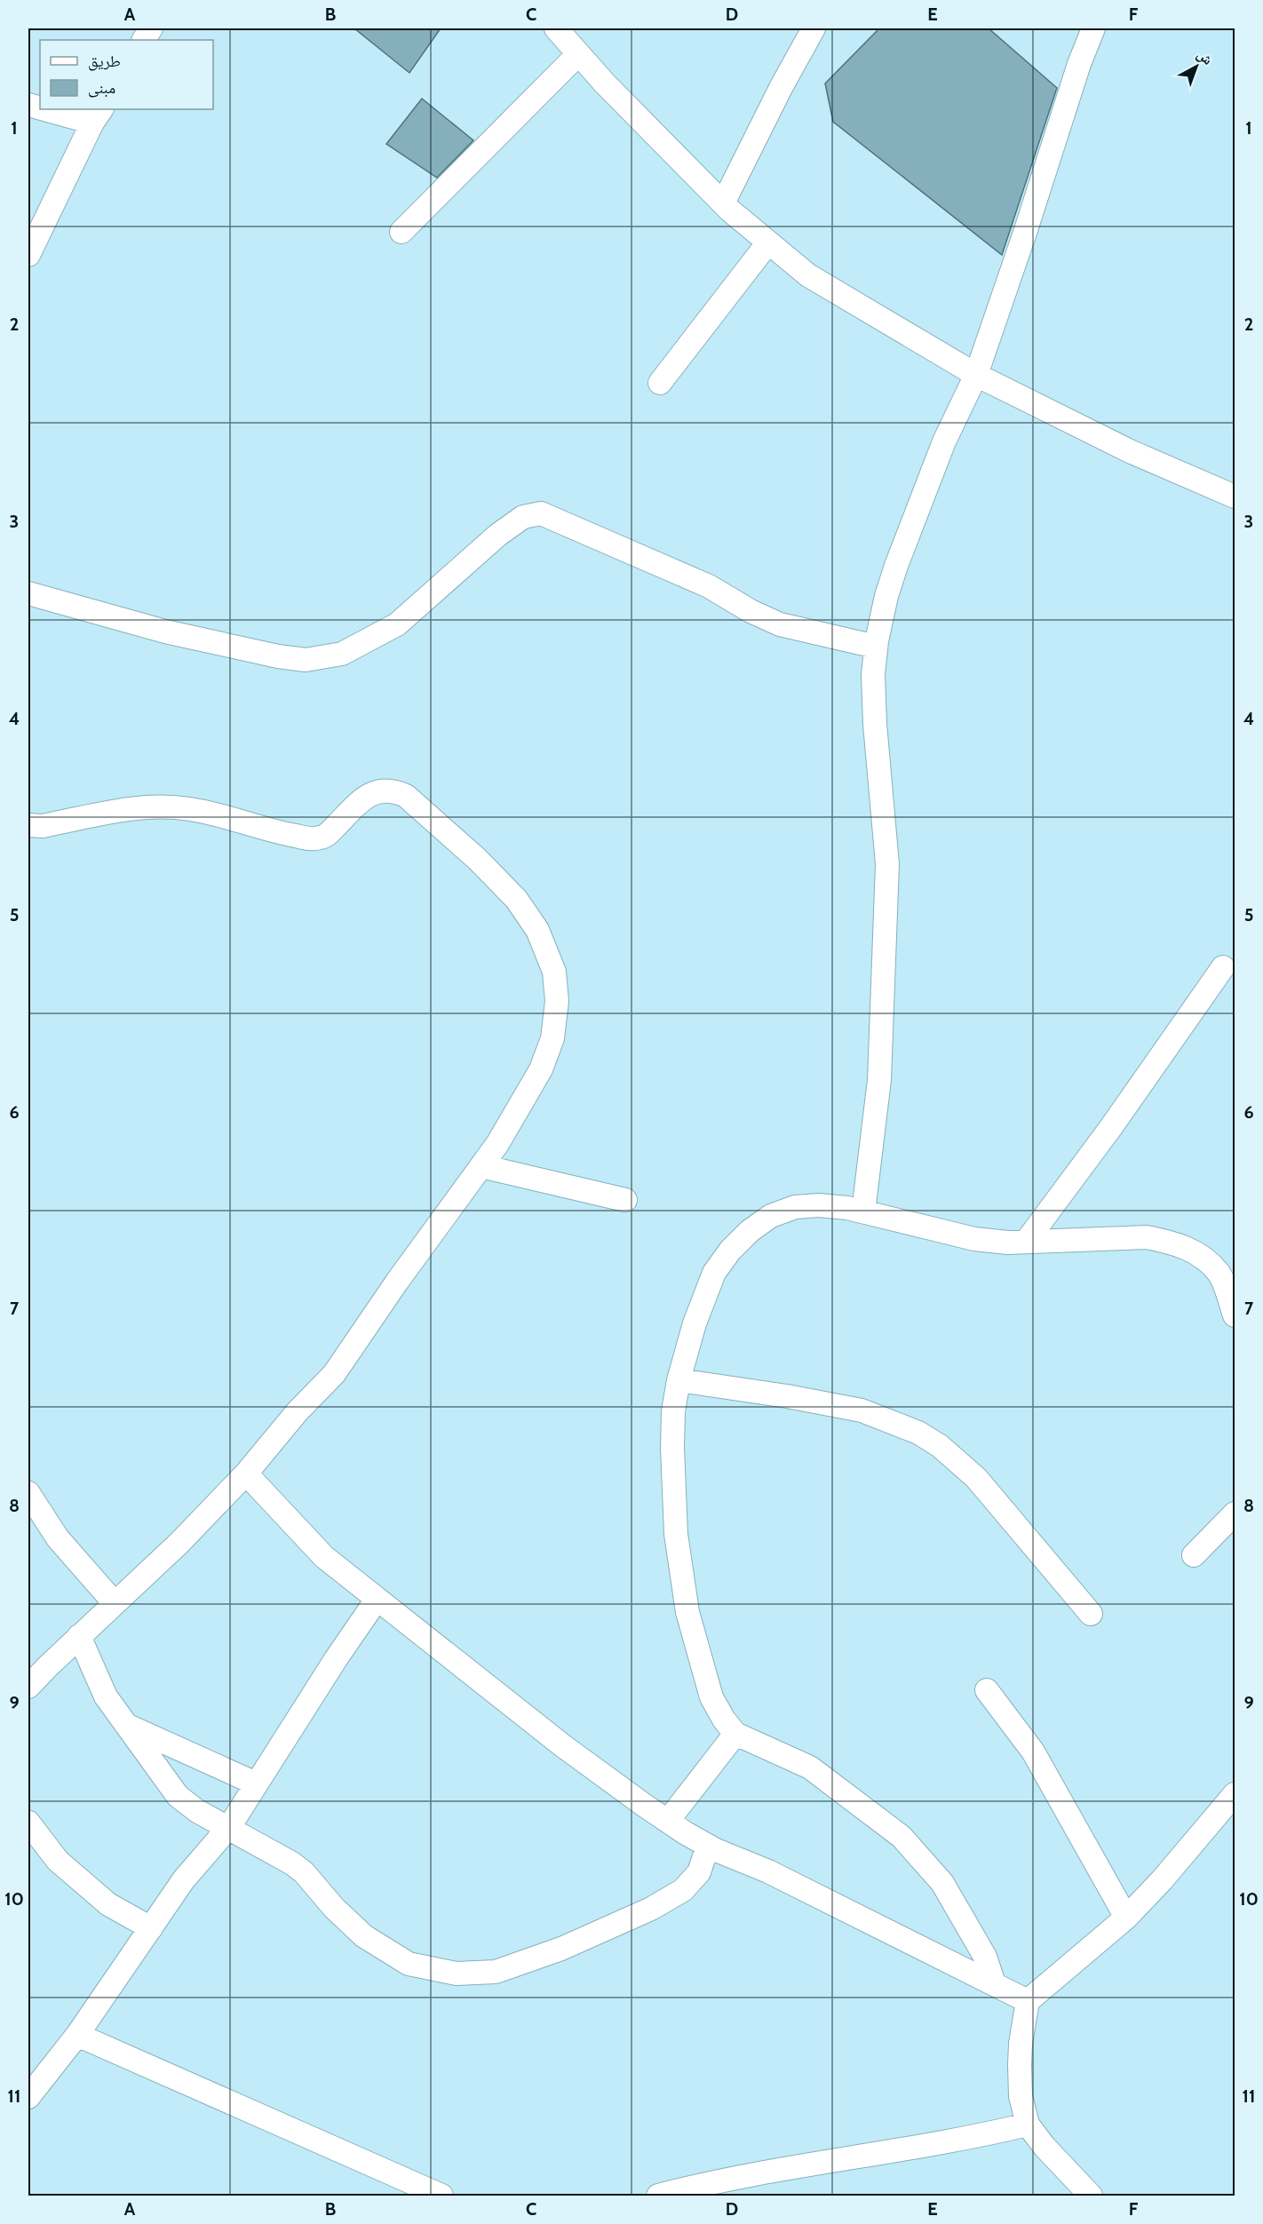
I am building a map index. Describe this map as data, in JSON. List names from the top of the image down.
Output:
{
  "legend": ["طريق", "مبنى"],
  "north": "top right",
  "grid": {
    "columns": [
      "A",
      "B",
      "C",
      "D",
      "E",
      "F"
    ],
    "rows": [
      "1",
      "2",
      "3",
      "4",
      "5",
      "6",
      "7",
      "8",
      "9",
      "10",
      "11"
    ]
  }
}
